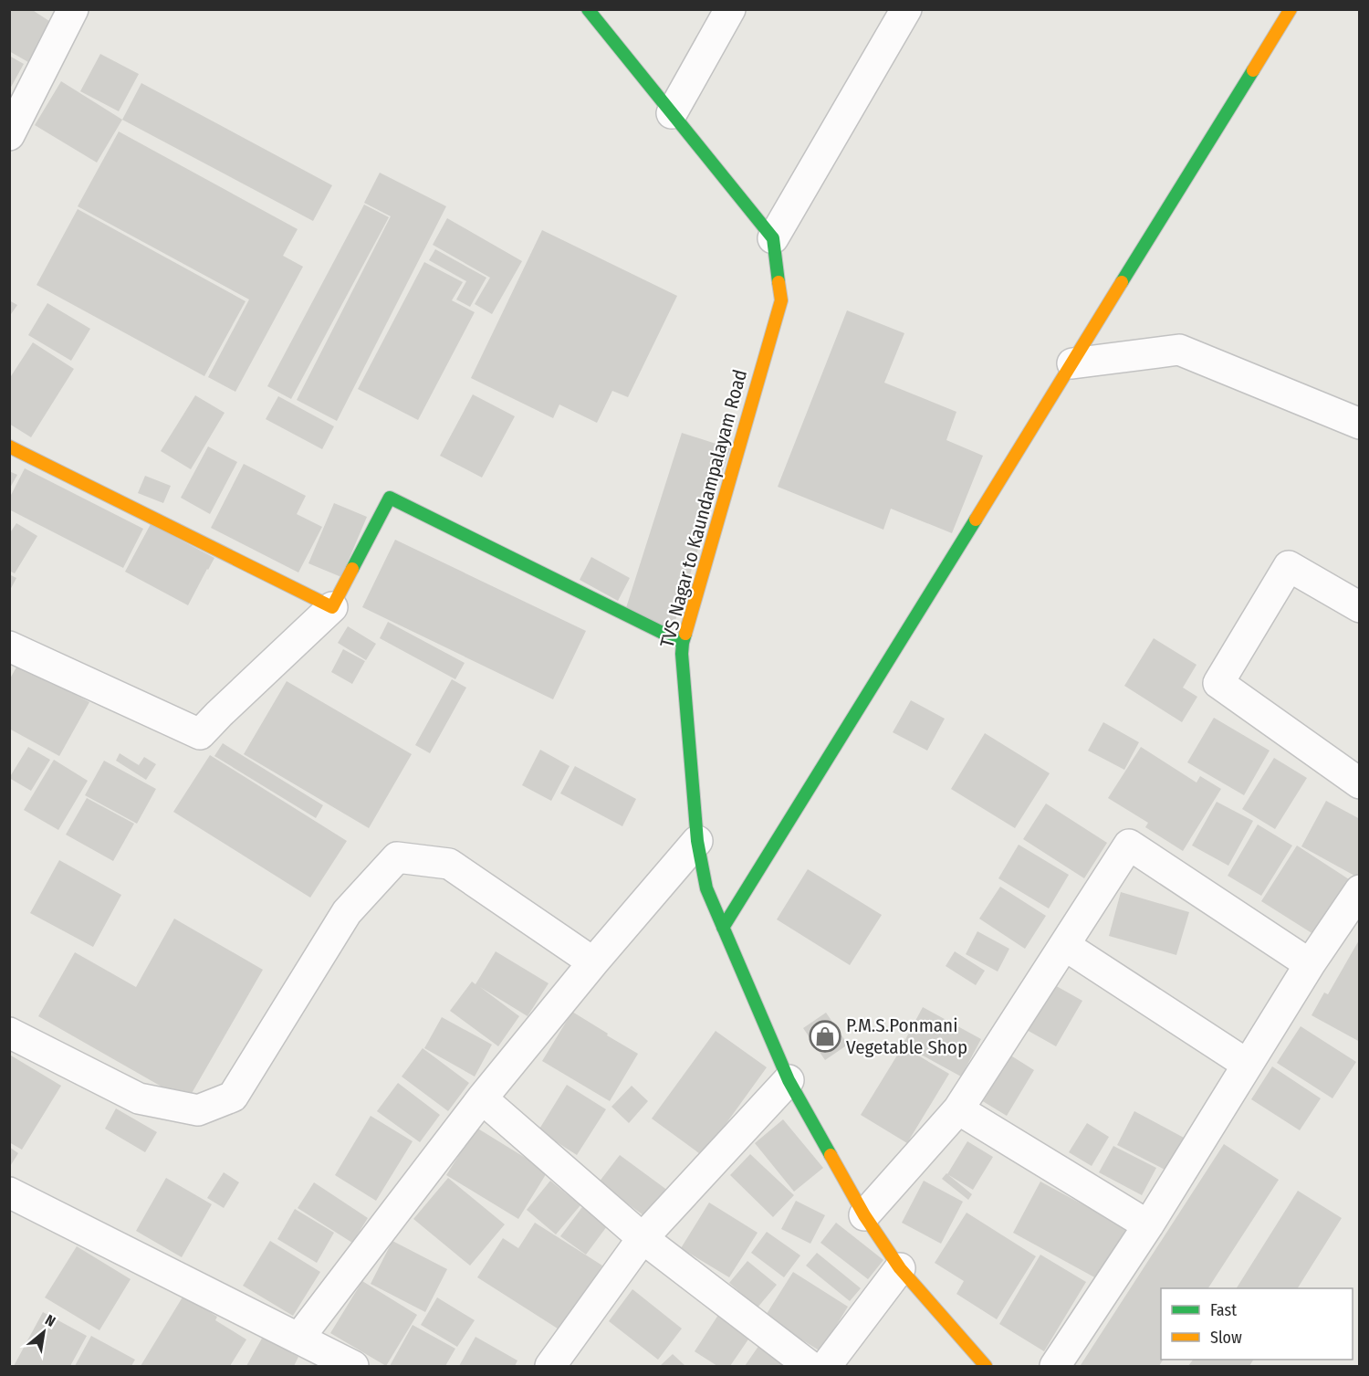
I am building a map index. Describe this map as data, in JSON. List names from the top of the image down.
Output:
{
  "streets": {
    "street": ["TVS Nagar to Kaundampalayam Road"]
  },
  "places": {
    "shop": ["P.M.S.Ponmani Vegetable Shop"]
  },
  "legend": ["Fast", "Slow"],
  "north": "top right"
}
